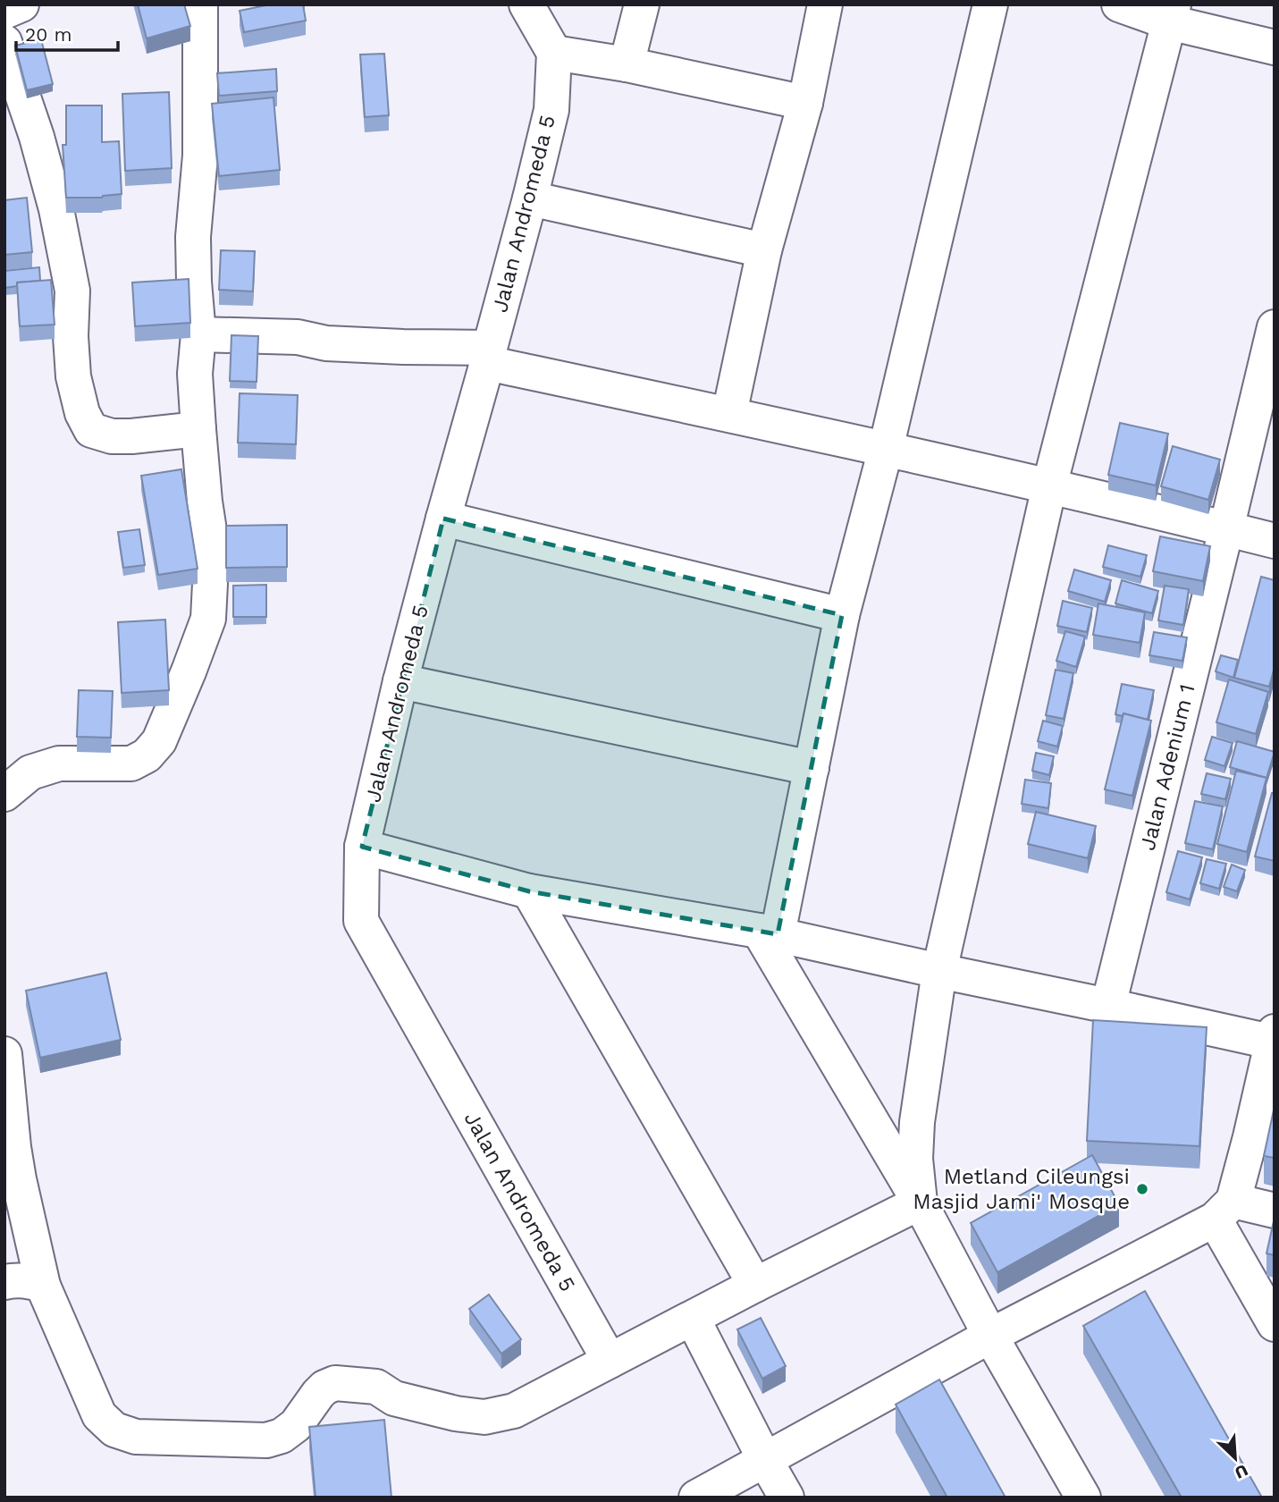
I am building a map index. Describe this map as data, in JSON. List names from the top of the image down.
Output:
{
  "streets": {
    "street": ["Jalan Andromeda 5", "Jalan Adenium 1"]
  },
  "places": ["Metland Cileungsi Masjid Jami' Mosque"],
  "scale_bar": "20 m",
  "north": "bottom right"
}
